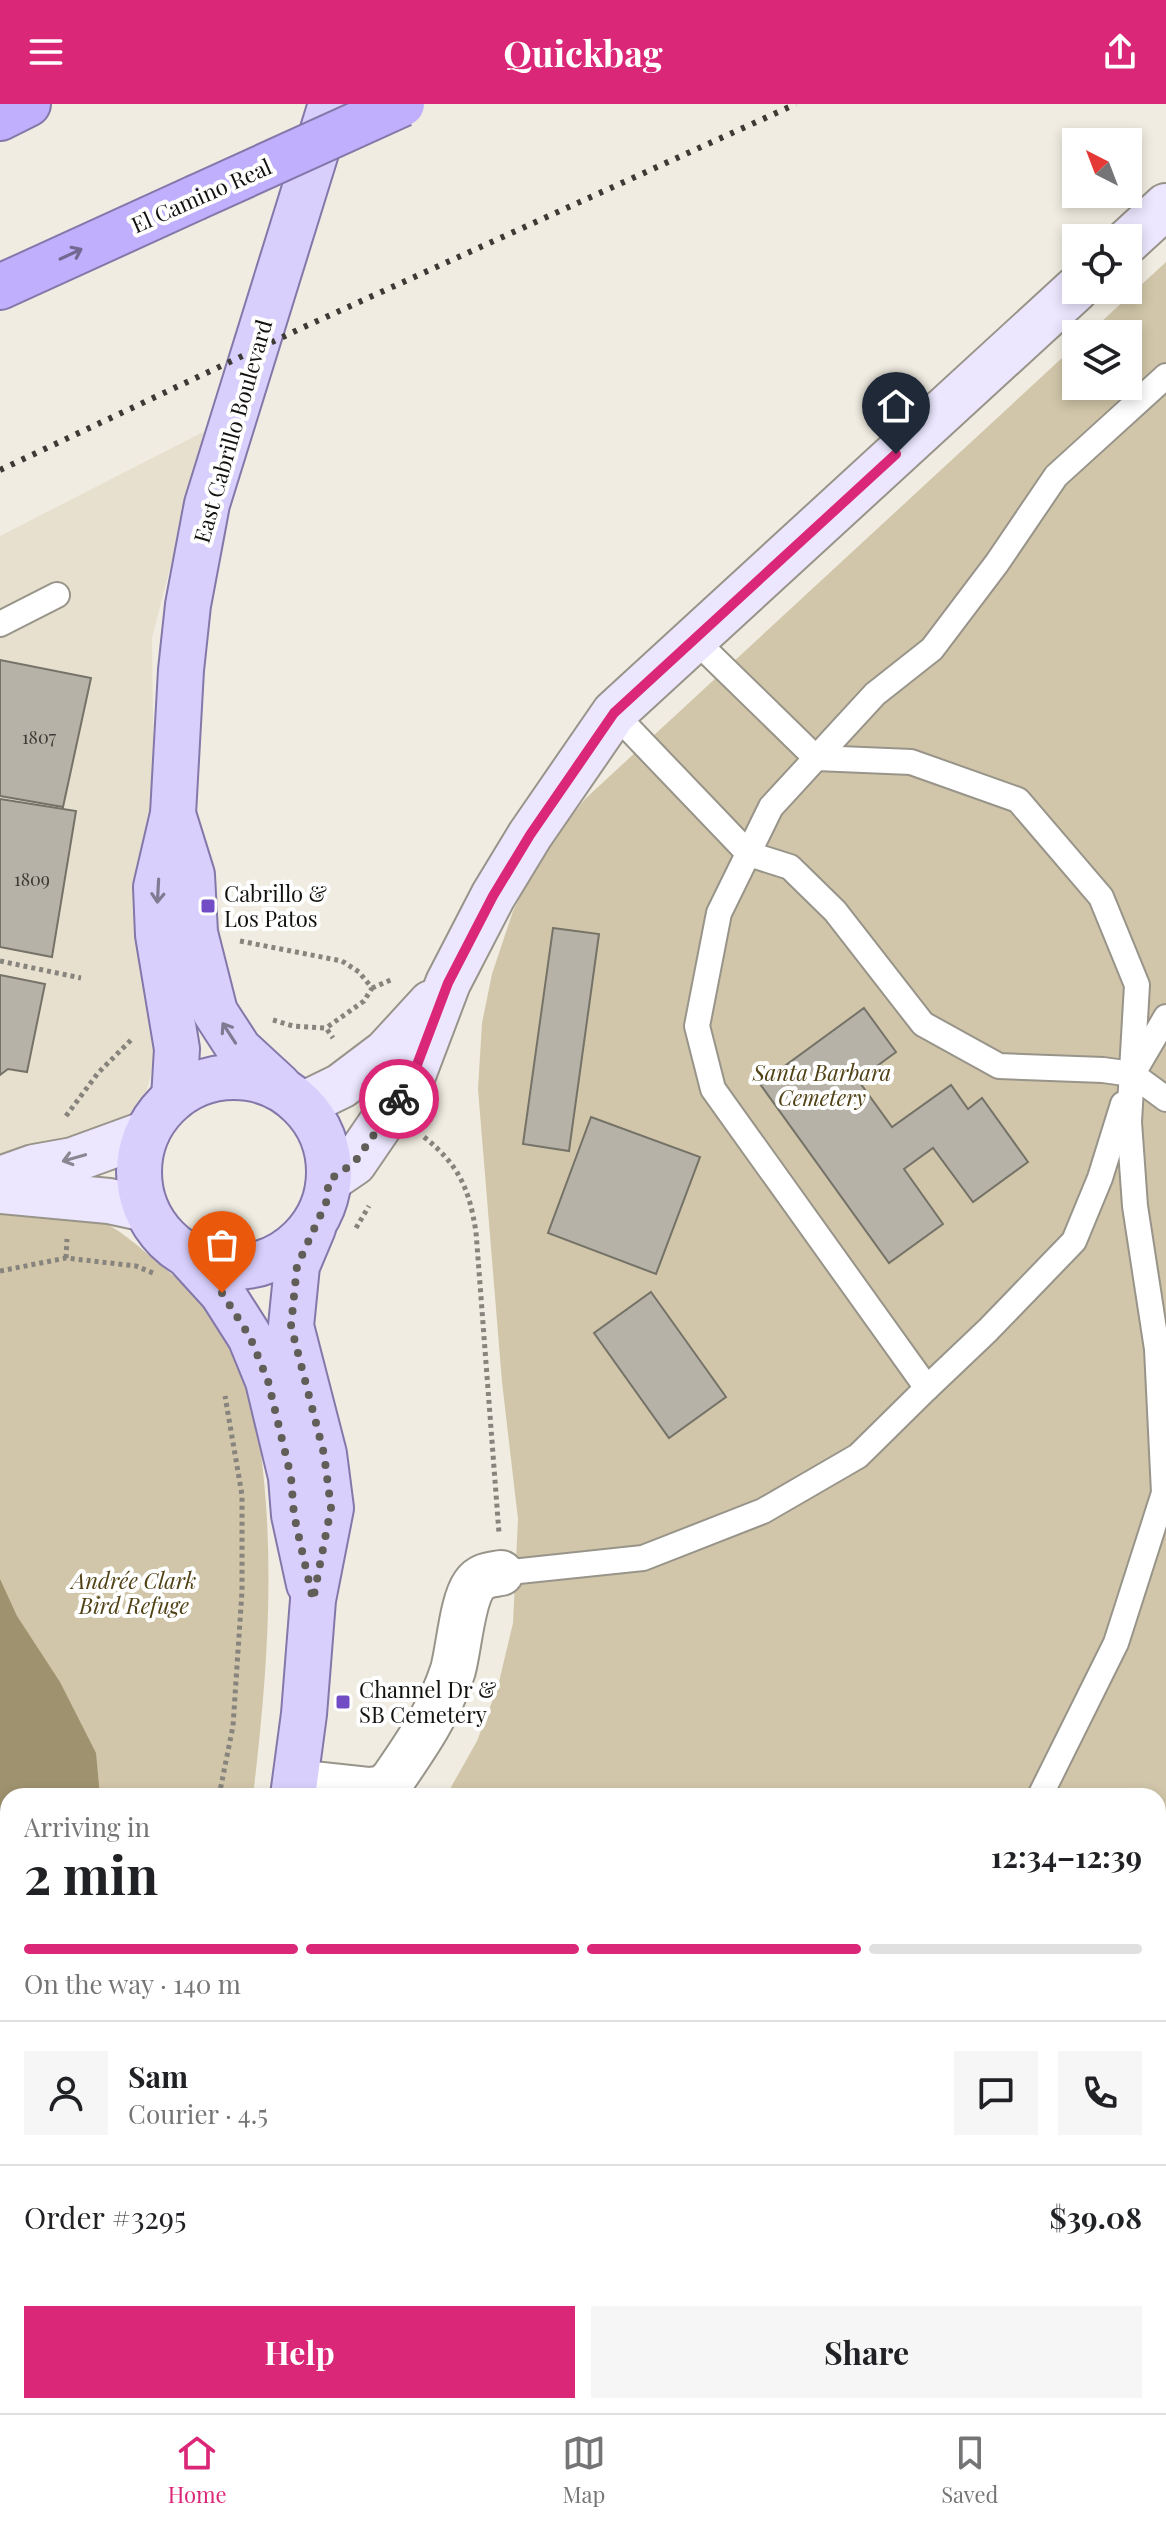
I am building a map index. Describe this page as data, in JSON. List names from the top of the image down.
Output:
{
  "streets": {
    "highway": ["El Camino Real"],
    "main road": ["East Cabrillo Boulevard"]
  },
  "one_way": ["El Camino Real"],
  "parks": ["Santa Barbara Cemetery", "Andrée Clark Bird Refuge"],
  "places": {
    "transit": ["Cabrillo & Los Patos", "Channel Dr & SB Cemetery"]
  },
  "house_numbers": ["1807", "1809"],
  "north": "top left",
  "page": {
    "header": "Quickbag",
    "heading": ["2 min", "Arriving in", "12:34–12:39"],
    "panel": [
      "Sam",
      "Courier · 4.5",
      "Order #3295",
      "$39.08"
    ],
    "bar": "On the way · 140 m",
    "buttons": ["Help", "Share"],
    "tabs": ["Home", "Map", "Saved"]
  }
}
